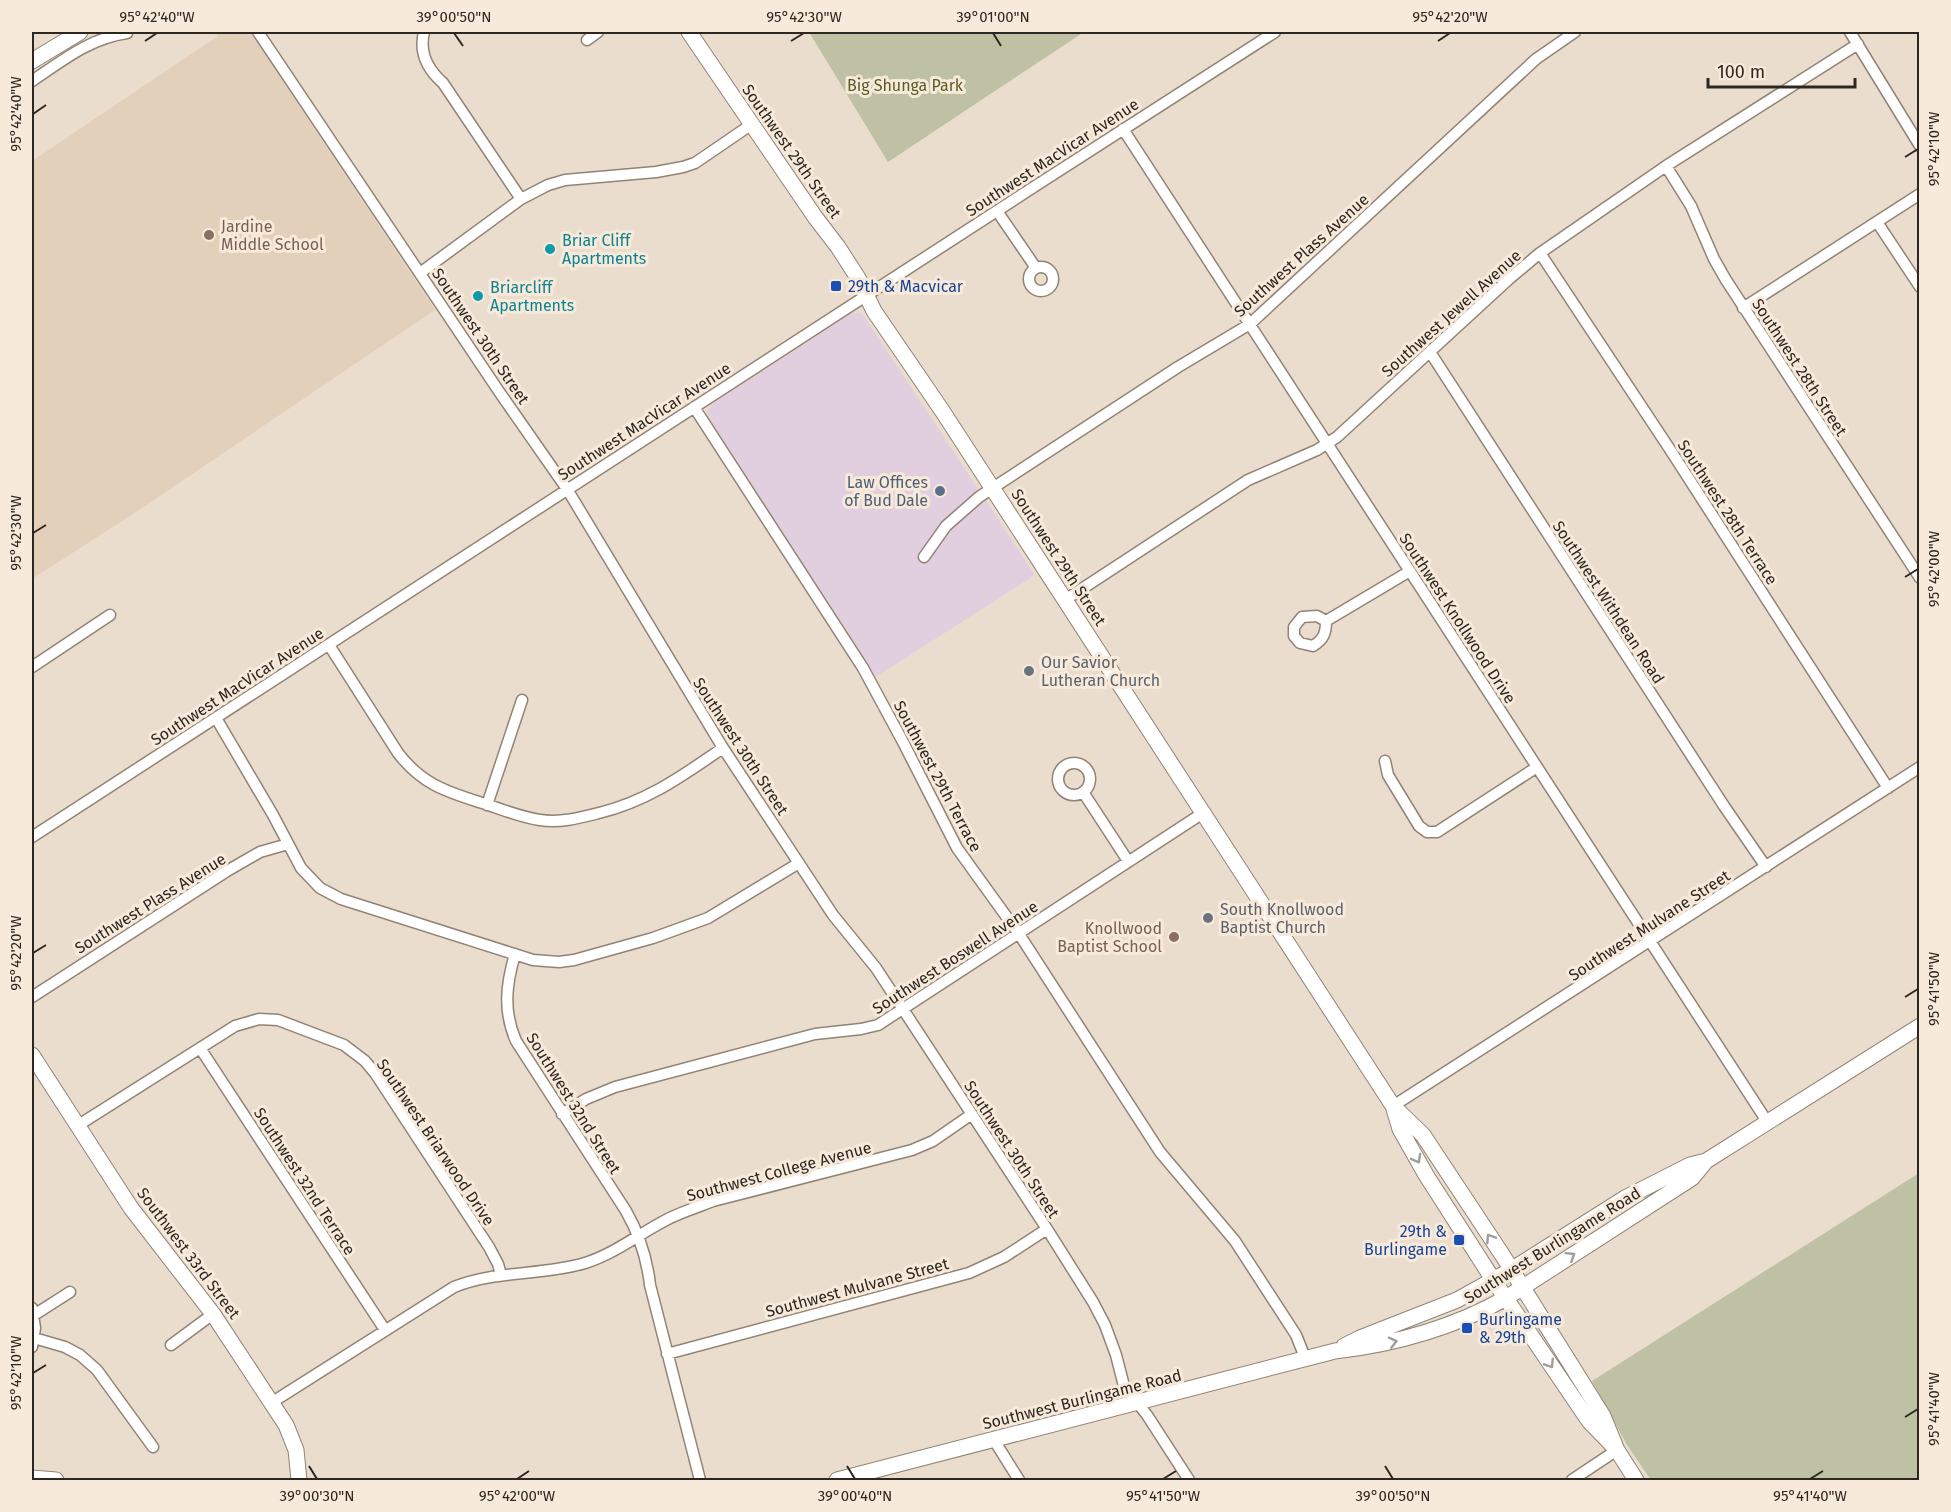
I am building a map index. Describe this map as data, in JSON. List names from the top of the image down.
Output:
{
  "streets": {
    "main road": ["Southwest 29th Street", "Southwest Burlingame Road", "Southwest 33rd Street"],
    "street": [
      "Southwest MacVicar Avenue",
      "Southwest Plass Avenue",
      "Southwest Jewell Avenue",
      "Southwest 30th Street",
      "Southwest 28th Street",
      "Southwest 28th Terrace",
      "Southwest Withdean Road",
      "Southwest Knollwood Drive",
      "Southwest 29th Terrace",
      "Southwest Mulvane Street",
      "Southwest Boswell Avenue",
      "Southwest 32nd Street",
      "Southwest Briarwood Drive",
      "Southwest College Avenue",
      "Southwest 32nd Terrace"
    ]
  },
  "crossings": [
    ["Southwest 29th Street", "Southwest MacVicar Avenue"],
    ["Southwest 29th Street", "Southwest Plass Avenue"],
    ["Southwest 29th Street", "Southwest Jewell Avenue"],
    ["Southwest 29th Street", "Southwest Mulvane Street"],
    ["Southwest 29th Street", "Southwest Boswell Avenue"],
    ["Southwest 29th Street", "Southwest Burlingame Road"],
    ["Southwest MacVicar Avenue", "Southwest 30th Street"],
    ["Southwest MacVicar Avenue", "Southwest Knollwood Drive"],
    ["Southwest MacVicar Avenue", "Southwest 29th Terrace"],
    ["Southwest Plass Avenue", "Southwest Knollwood Drive"],
    ["Southwest Jewell Avenue", "Southwest 28th Street"],
    ["Southwest Jewell Avenue", "Southwest 28th Terrace"],
    ["Southwest Jewell Avenue", "Southwest Withdean Road"],
    ["Southwest Jewell Avenue", "Southwest Knollwood Drive"],
    ["Southwest 30th Street", "Southwest Mulvane Street"],
    ["Southwest 30th Street", "Southwest Boswell Avenue"],
    ["Southwest 30th Street", "Southwest College Avenue"],
    ["Southwest 30th Street", "Southwest Burlingame Road"],
    ["Southwest 28th Terrace", "Southwest Mulvane Street"],
    ["Southwest Withdean Road", "Southwest Mulvane Street"],
    ["Southwest Knollwood Drive", "Southwest Mulvane Street"],
    ["Southwest Knollwood Drive", "Southwest Burlingame Road"],
    ["Southwest 29th Terrace", "Southwest Boswell Avenue"],
    ["Southwest 29th Terrace", "Southwest Burlingame Road"],
    ["Southwest Mulvane Street", "Southwest 32nd Street"],
    ["Southwest Boswell Avenue", "Southwest 32nd Street"],
    ["Southwest 32nd Street", "Southwest College Avenue"],
    ["Southwest Briarwood Drive", "Southwest College Avenue"],
    ["Southwest Briarwood Drive", "Southwest 32nd Terrace"],
    ["Southwest Briarwood Drive", "Southwest 33rd Street"],
    ["Southwest College Avenue", "Southwest 32nd Terrace"],
    ["Southwest College Avenue", "Southwest 33rd Street"]
  ],
  "parks": ["Big Shunga Park"],
  "places": {
    "other": [
      "Jardine Middle School",
      "Briar Cliff Apartments",
      "Briarcliff Apartments",
      "Law Offices of Bud Dale",
      "Our Savior Lutheran Church",
      "South Knollwood Baptist Church",
      "Knollwood Baptist School"
    ],
    "transit": ["29th & Macvicar", "29th & Burlingame", "Burlingame & 29th"]
  },
  "scale_bar": "100 m",
  "coordinates": [
    "95°42'40\"W",
    "39°00'50\"N",
    "95°42'30\"W",
    "39°01'00\"N",
    "95°42'20\"W",
    "95°42'10\"W",
    "95°42'00\"W",
    "95°41'50\"W",
    "95°41'40\"W",
    "39°00'30\"N",
    "39°00'40\"N"
  ]
}
